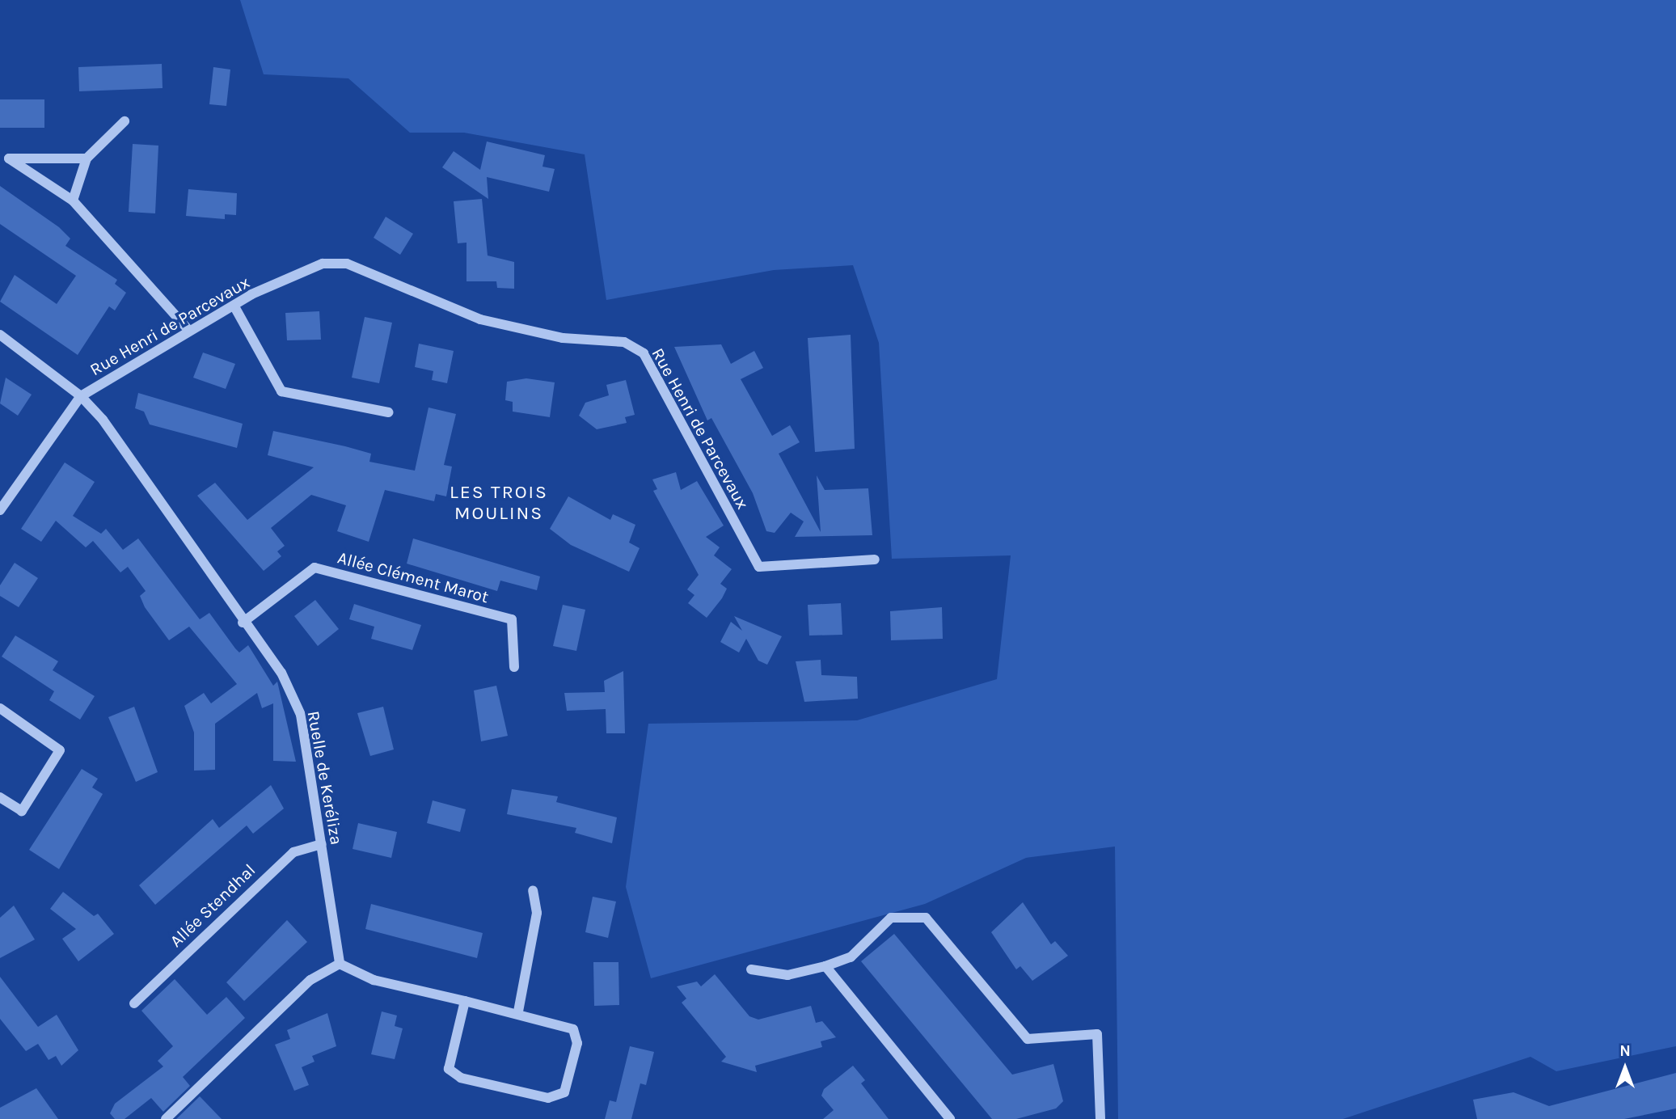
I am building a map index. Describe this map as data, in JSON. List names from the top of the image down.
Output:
{
  "streets": {
    "street": [
      "Rue Henri de Parcevaux",
      "Allée Clément Marot",
      "Ruelle de Keréliza",
      "Allée Stendhal"
    ]
  },
  "crossings": [
    ["Rue Henri de Parcevaux", "Ruelle de Keréliza"],
    ["Allée Clément Marot", "Ruelle de Keréliza"],
    ["Ruelle de Keréliza", "Allée Stendhal"]
  ],
  "districts": ["LES TROIS MOULINS"],
  "north": "top"
}
